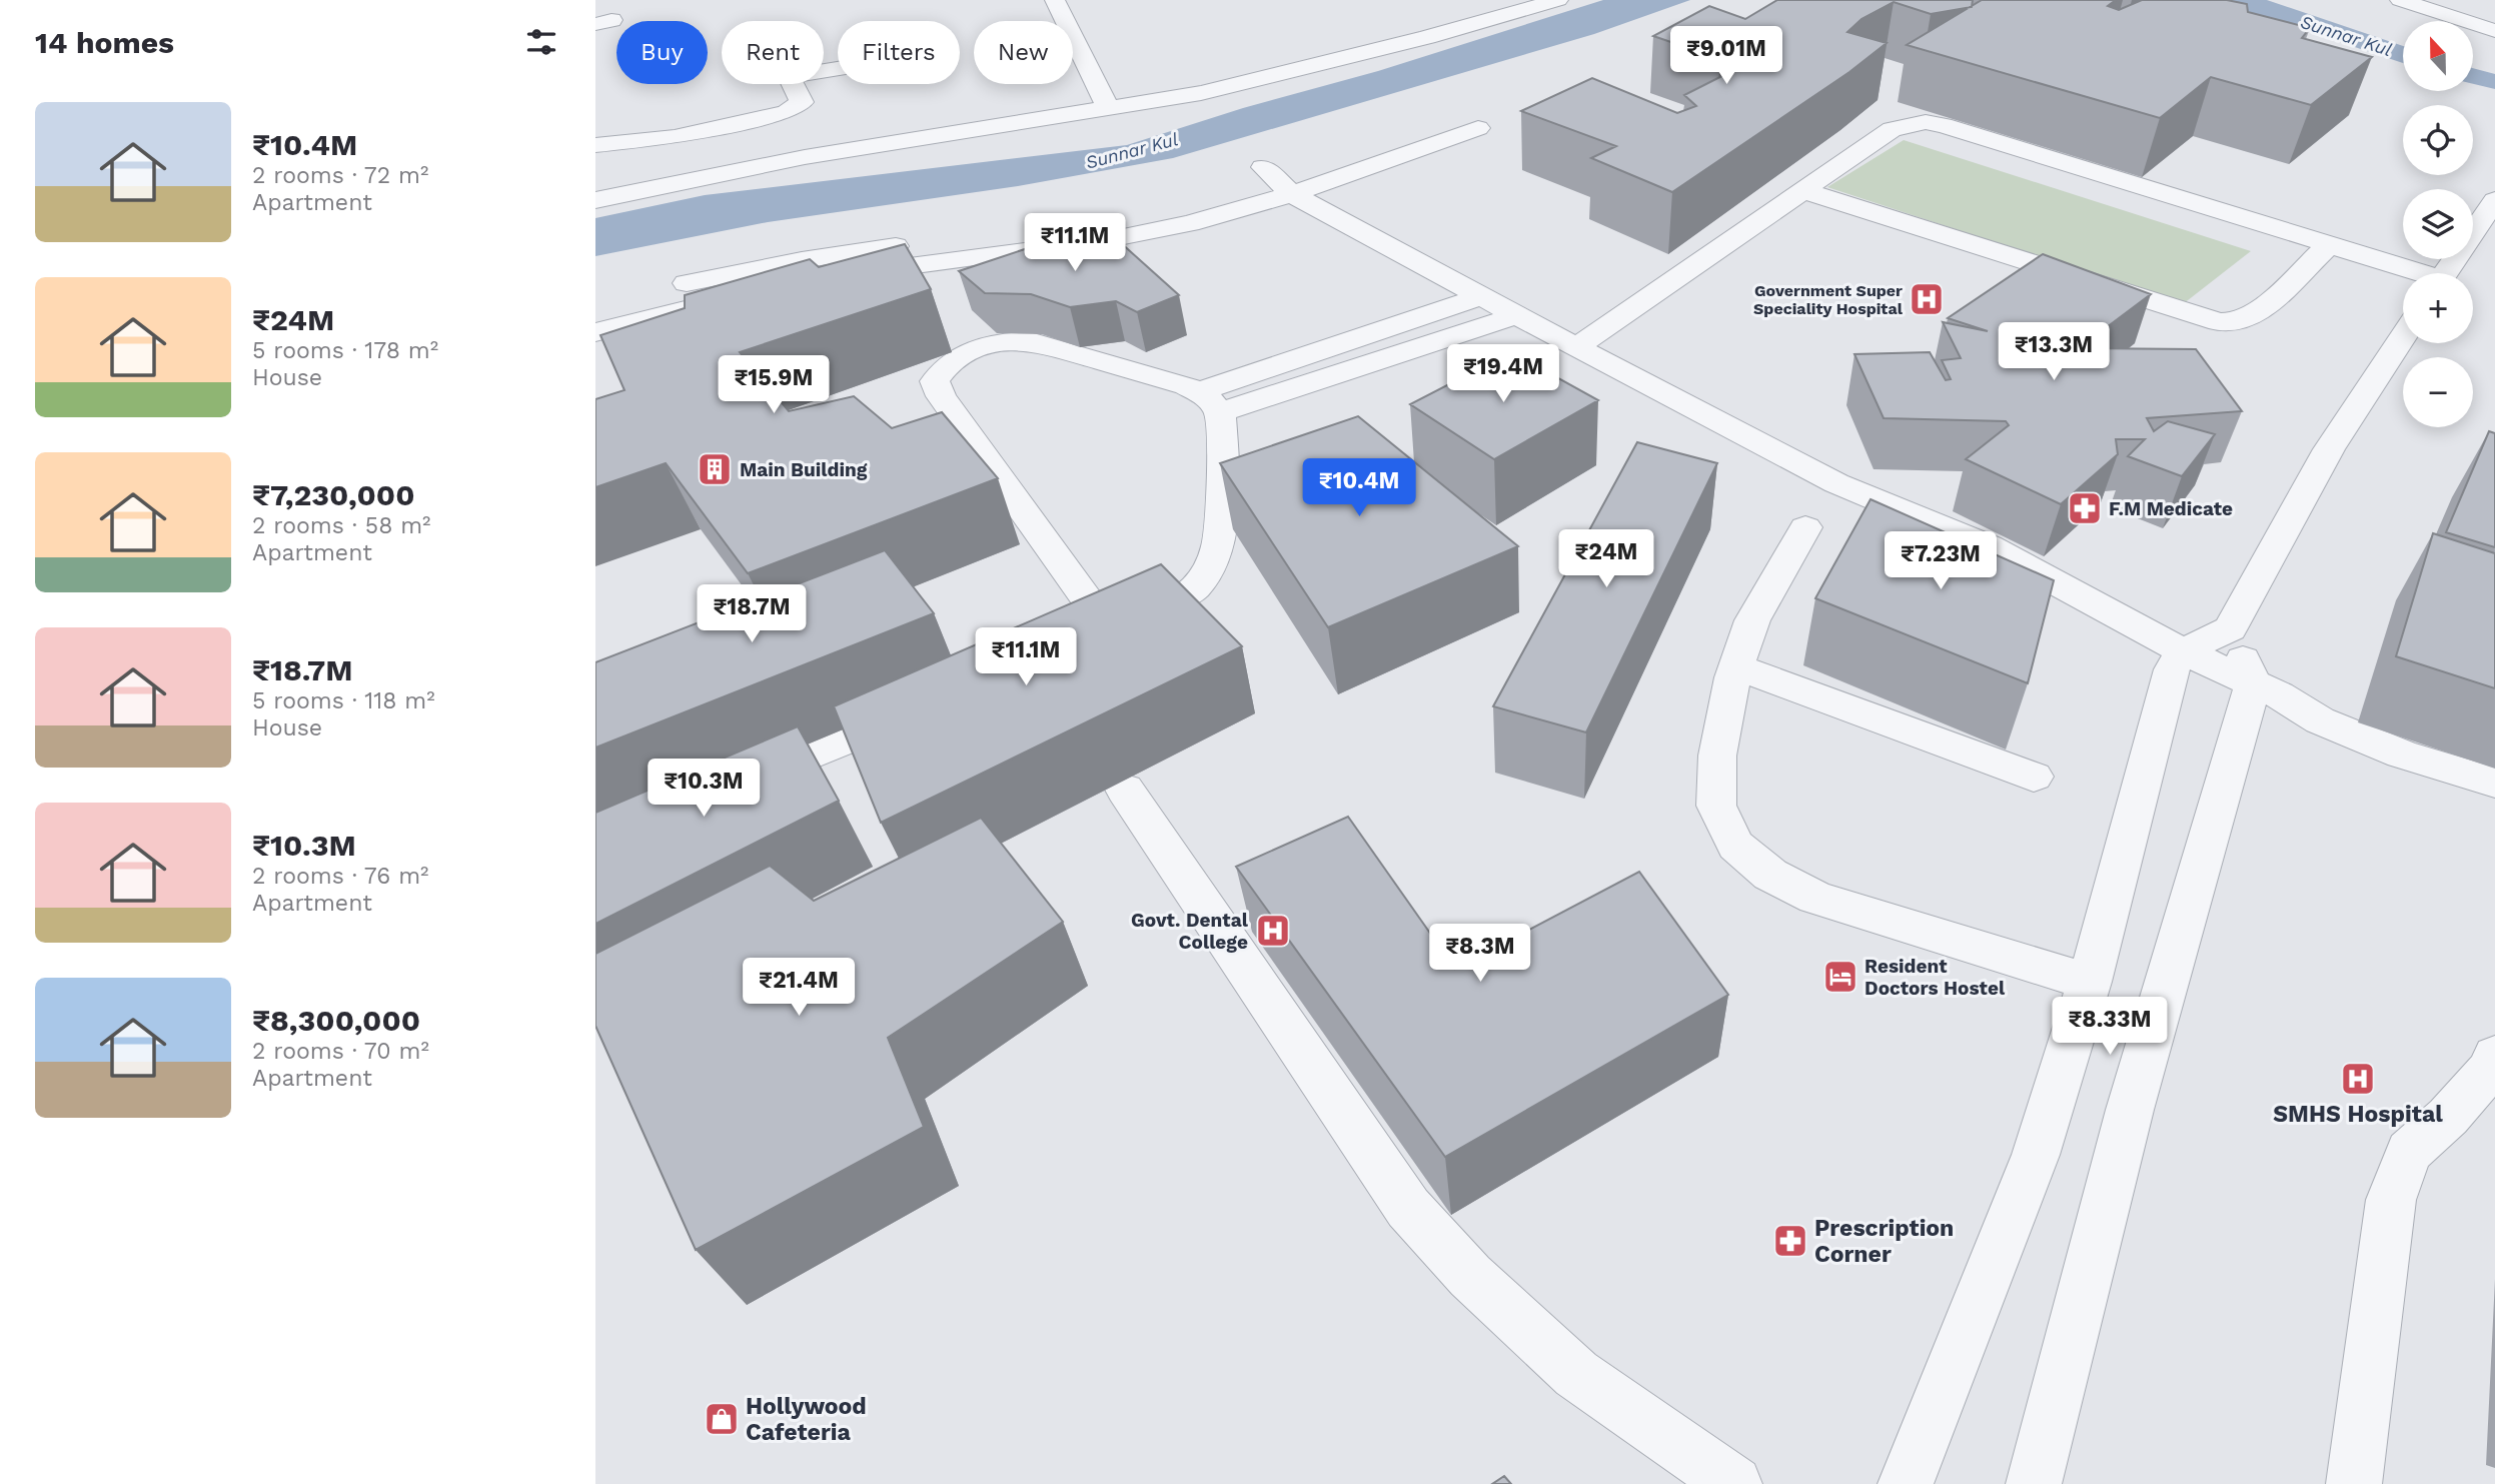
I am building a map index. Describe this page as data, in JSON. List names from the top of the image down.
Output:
{
  "water": ["Sunnar Kul"],
  "places": {
    "hospital": ["Government Super Speciality Hospital", "Govt. Dental College", "SMHS Hospital"],
    "building": ["Main Building"],
    "pharmacy": ["F.M Medicate", "Prescription Corner"],
    "hotel": ["Resident Doctors Hostel"],
    "shop": ["Hollywood Cafeteria"]
  },
  "north": "top",
  "page": {
    "heading": "14 homes",
    "map_buttons": ["+", "−"],
    "chip": [
      "Buy",
      "Rent",
      "Filters",
      "New"
    ],
    "price": [
      "₹9.01M",
      "₹11.1M",
      "₹13.3M",
      "₹19.4M",
      "₹15.9M",
      "₹10.4M",
      "₹24M",
      "₹7.23M",
      "₹18.7M",
      "₹11.1M",
      "₹10.3M",
      "₹8.3M",
      "₹21.4M",
      "₹8.33M"
    ],
    "list": [
      {
        "name": "₹10.4M",
        "note": "2 rooms · 72 m² · Apartment"
      },
      {
        "name": "₹24M",
        "note": "5 rooms · 178 m² · House"
      },
      {
        "name": "₹7,230,000",
        "note": "2 rooms · 58 m² · Apartment"
      },
      {
        "name": "₹18.7M",
        "note": "5 rooms · 118 m² · House"
      },
      {
        "name": "₹10.3M",
        "note": "2 rooms · 76 m² · Apartment"
      },
      {
        "name": "₹8,300,000",
        "note": "2 rooms · 70 m² · Apartment"
      }
    ]
  }
}
